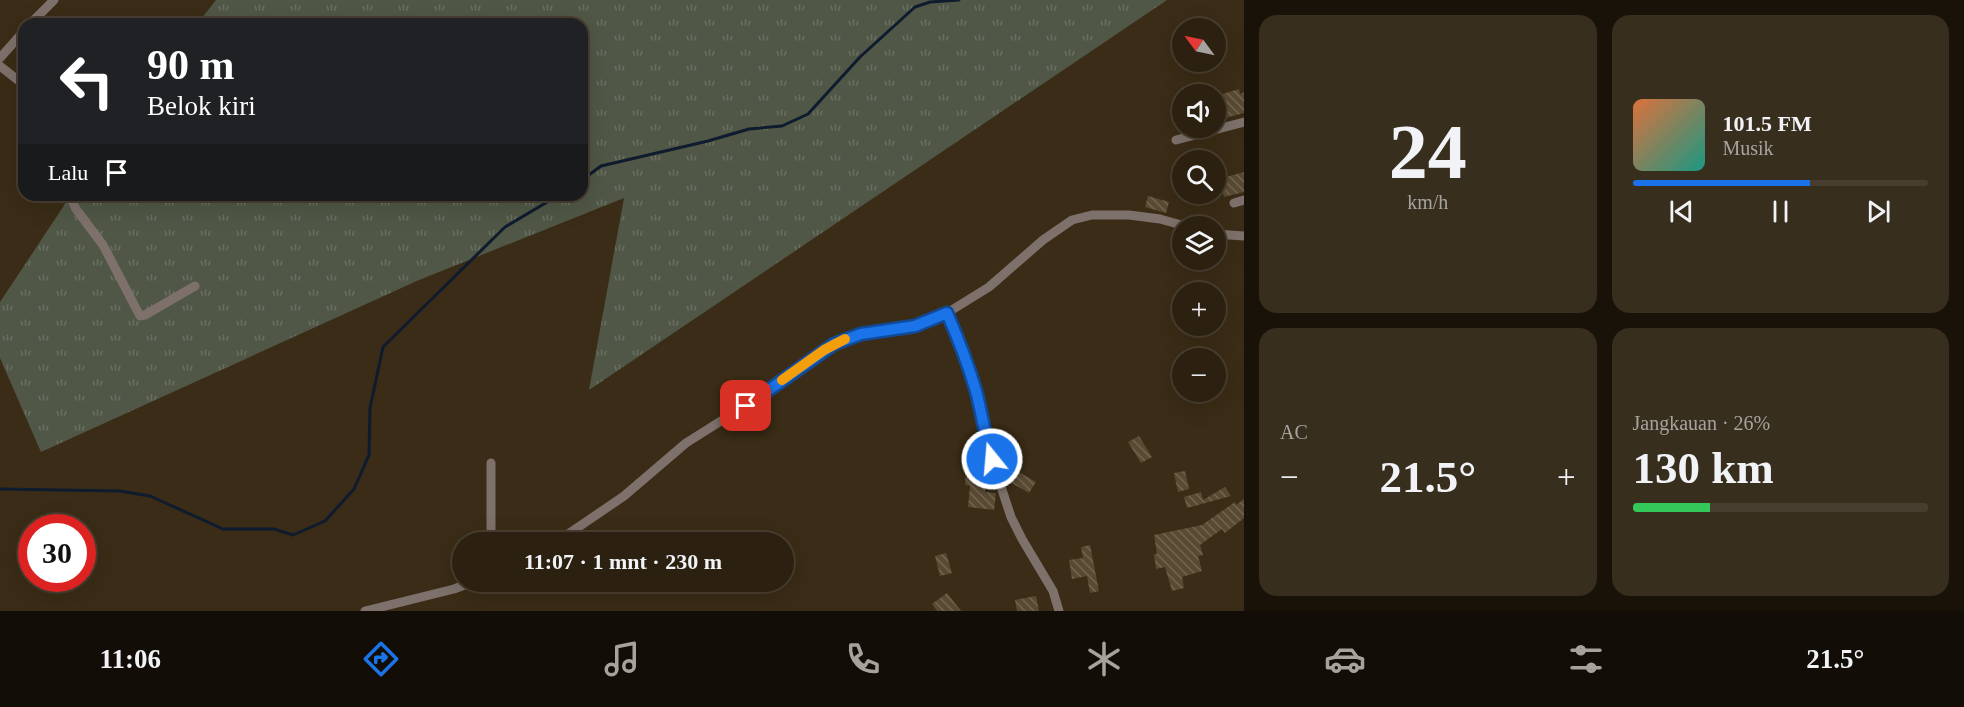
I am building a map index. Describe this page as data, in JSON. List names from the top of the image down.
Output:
{
  "north": "top left",
  "page": {
    "tile": [
      ["24", "km/h"],
      "AC",
      ["Jangkauan · 26%", "130 km"]
    ],
    "map_buttons": ["+", "−"],
    "turn": ["90 m", "Belok kiri"],
    "song": ["101.5 FM", "Musik"],
    "then": "Lalu",
    "heat": ["−", "21.5°", "+"],
    "limit": "30",
    "trip": "11:07 · 1 mnt · 230 m",
    "tabs": ["11:06", "21.5°"]
  }
}
